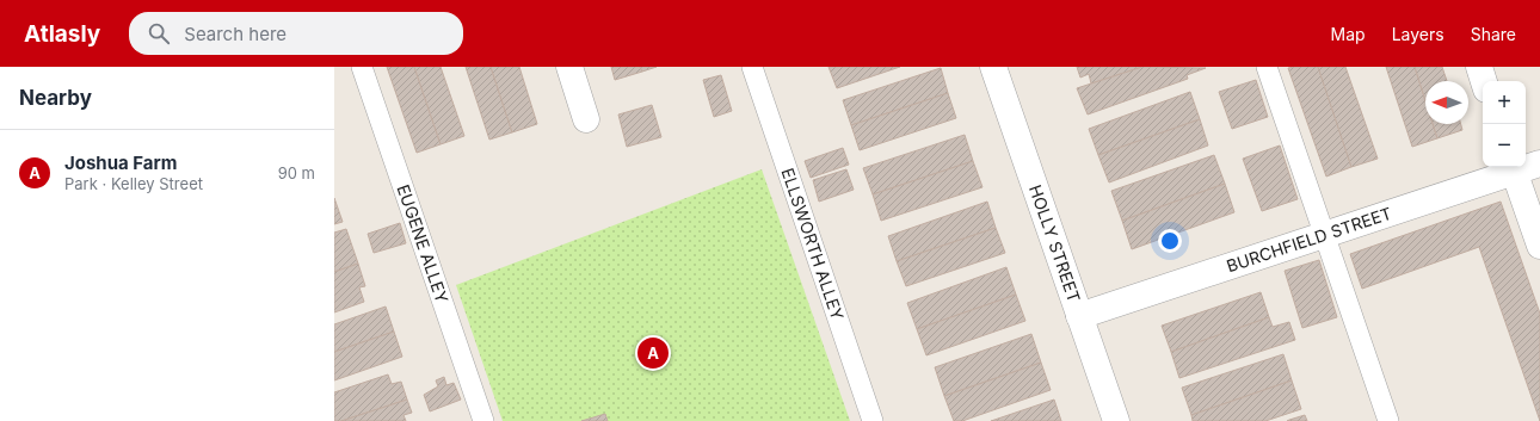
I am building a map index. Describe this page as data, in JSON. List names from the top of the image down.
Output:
{
  "streets": {
    "street": ["BURCHFIELD STREET", "HOLLY STREET"],
    "lane": ["EUGENE ALLEY", "ELLSWORTH ALLEY"]
  },
  "crossings": [
    ["BURCHFIELD STREET", "HOLLY STREET"]
  ],
  "north": "left",
  "page": {
    "header": "Atlasly",
    "search": "Search here",
    "nav": ["Map", "Layers", "Share"],
    "heading": "Nearby",
    "map_buttons": ["+", "−"],
    "list": [
      {
        "mark": "A",
        "name": "Joshua Farm",
        "note": "Park · Kelley Street",
        "value": "90 m"
      }
    ],
    "pins": "A"
  }
}
